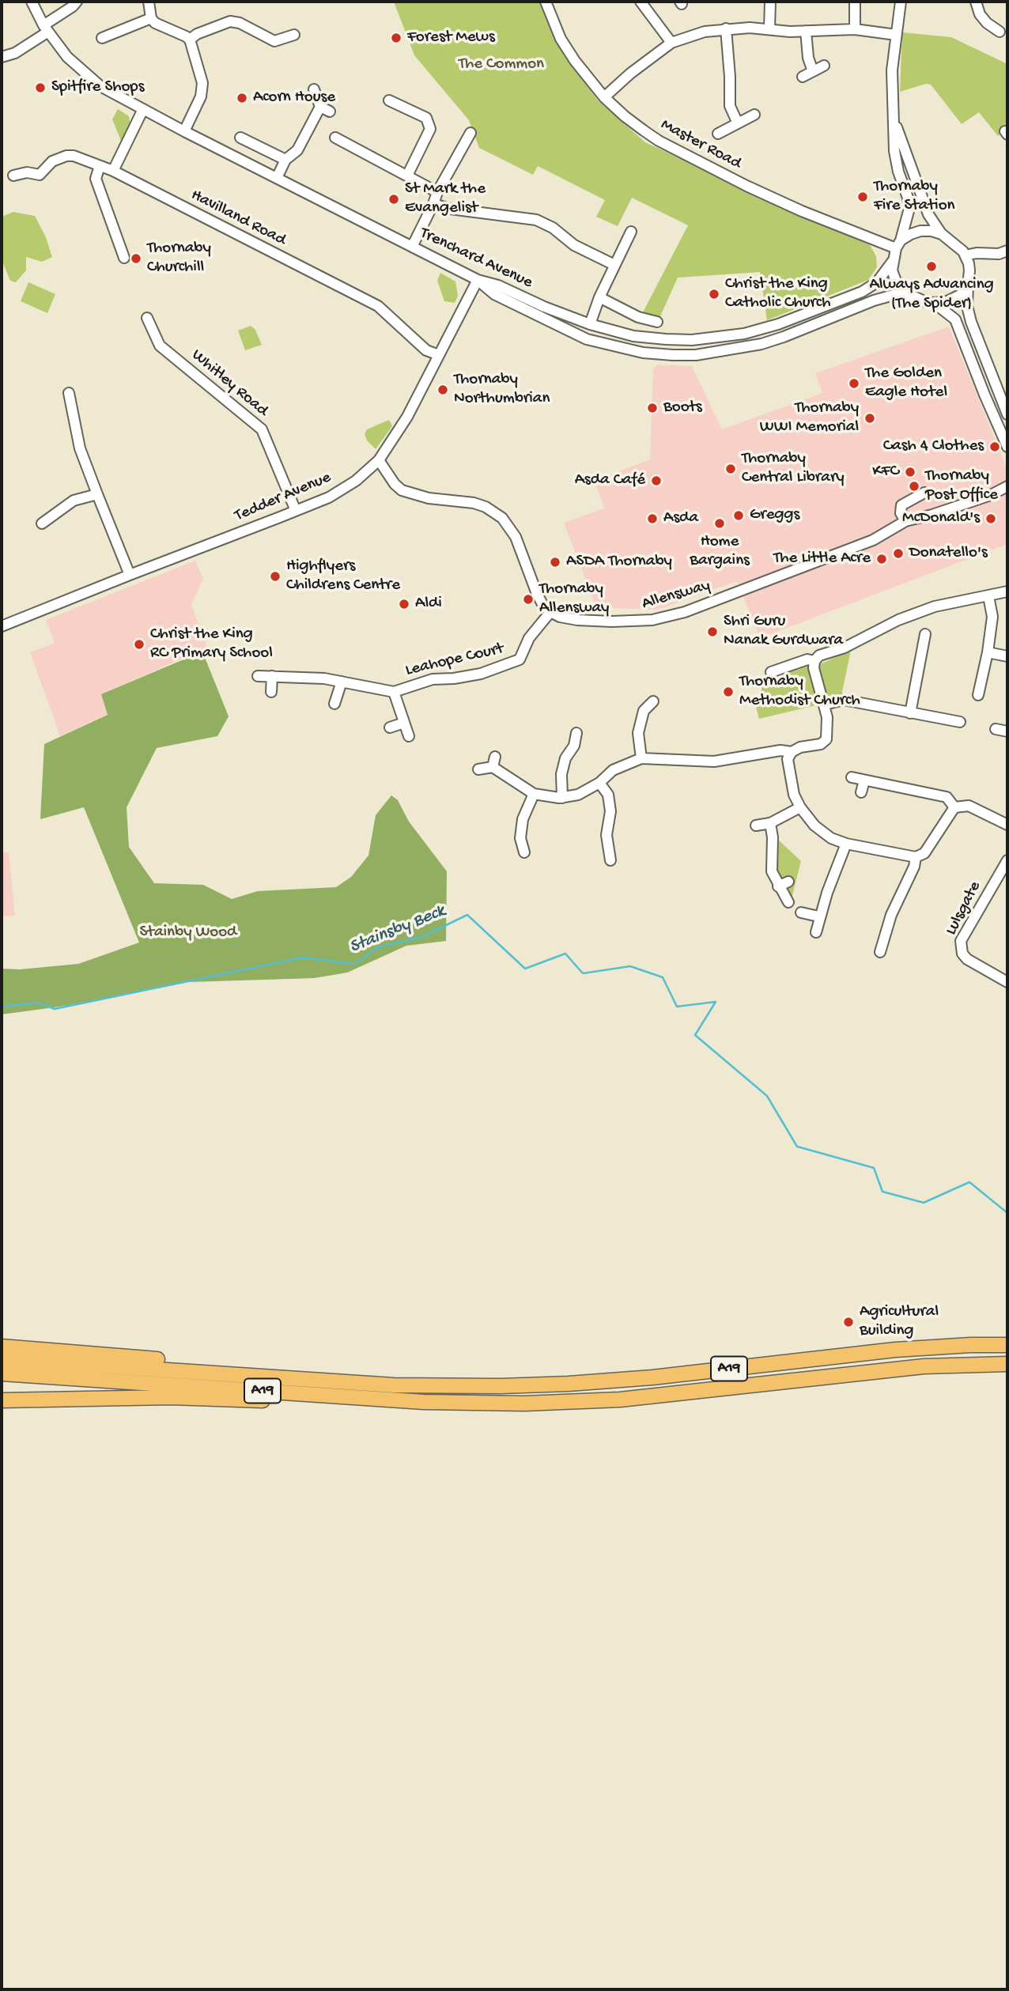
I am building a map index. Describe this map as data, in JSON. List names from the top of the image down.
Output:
{
  "streets": {
    "highway": ["A19"],
    "street": [
      "Master Road",
      "Havilland Road",
      "Trenchard Avenue",
      "Whitley Road",
      "Tedder Avenue",
      "Allensway",
      "Leahope Court",
      "Lulsgate"
    ]
  },
  "crossings": [
    ["Master Road", "Trenchard Avenue"],
    ["Havilland Road", "Tedder Avenue"],
    ["Trenchard Avenue", "Tedder Avenue"],
    ["Whitley Road", "Tedder Avenue"],
    ["Allensway", "Leahope Court"]
  ],
  "water": ["Stainsby Beck"],
  "parks": ["The Common", "Stainby Wood"],
  "places": [
    "Forest Mews",
    "Spitfire Shops",
    "Acorn House",
    "Thornaby Fire Station",
    "St Mark the Evangelist",
    "Thornaby Churchill",
    "Always Advancing (The Spider)",
    "Christ the King Catholic Church",
    "The Golden Eagle Hotel",
    "Thornaby Northumbrian",
    "Boots",
    "Thornaby WWI Memorial",
    "Cash 4 Clothes",
    "Thornaby Central Library",
    "KFC",
    "Asda Café",
    "Thornaby Post Office",
    "Greggs",
    "Asda",
    "McDonald's",
    "Home Bargains",
    "Donatello's",
    "The Little Acre",
    "ASDA Thornaby",
    "Highflyers Childrens Centre",
    "Thornaby Allensway",
    "Aldi",
    "Shri Guru Nanak Gurdwara",
    "Christ the King RC Primary School",
    "Thornaby Methodist Church",
    "Agricultural Building"
  ]
}
